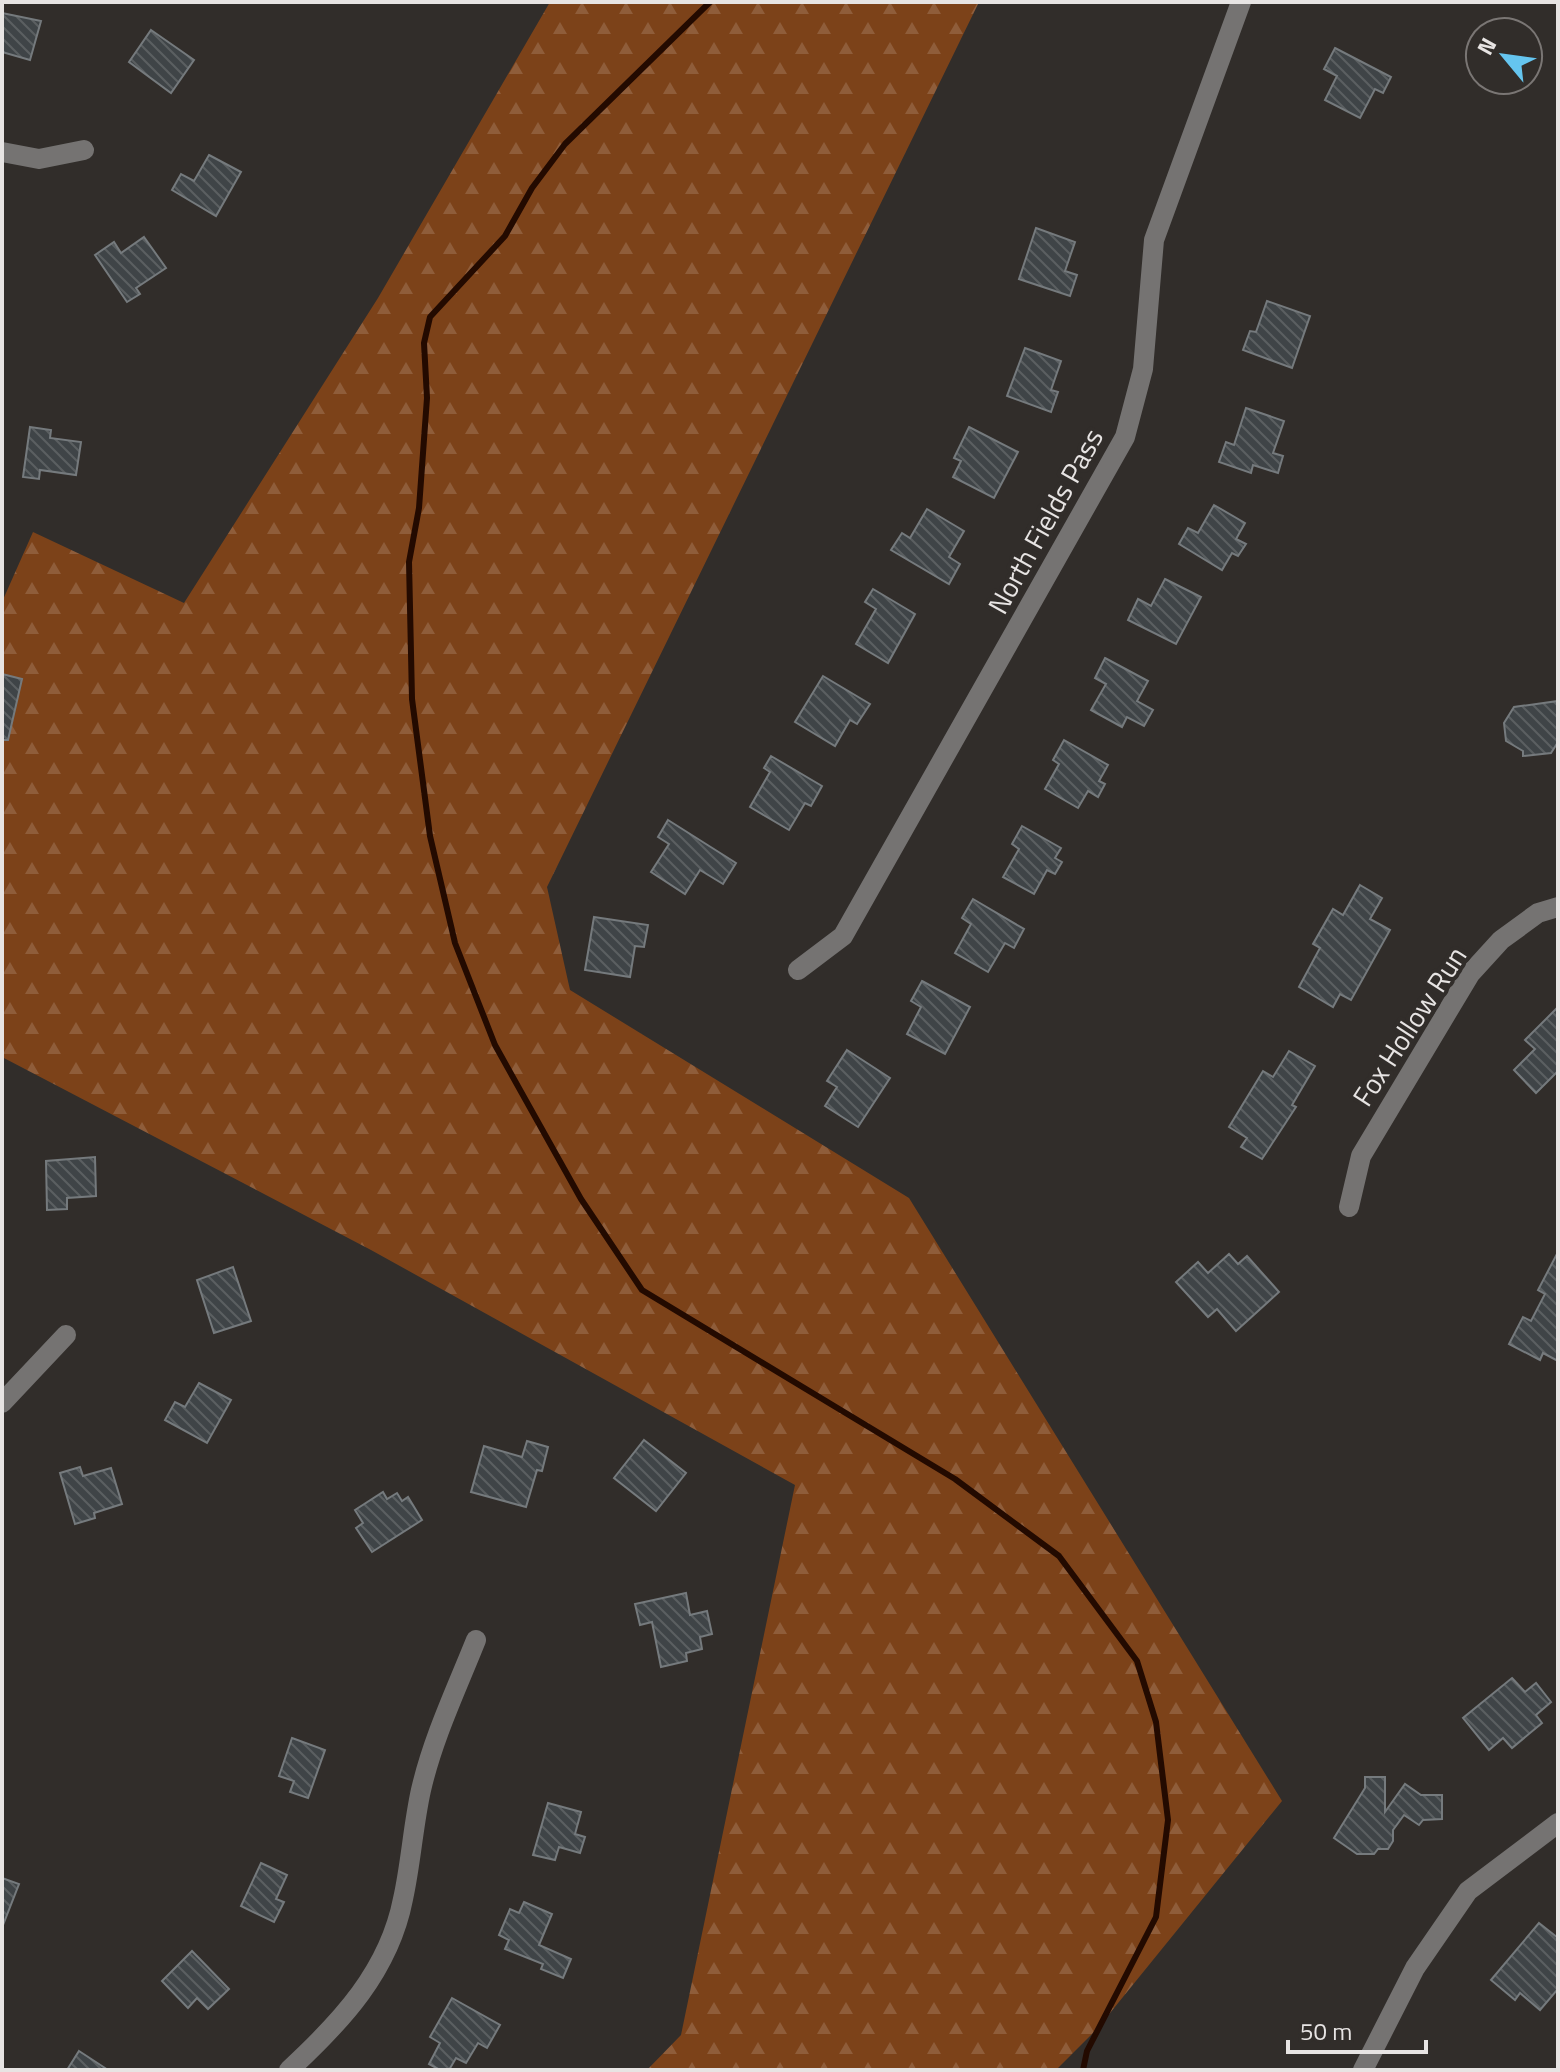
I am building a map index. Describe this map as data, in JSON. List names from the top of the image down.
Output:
{
  "streets": {
    "street": ["North Fields Pass", "Fox Hollow Run"]
  },
  "scale_bar": "50 m",
  "north": "top left"
}
